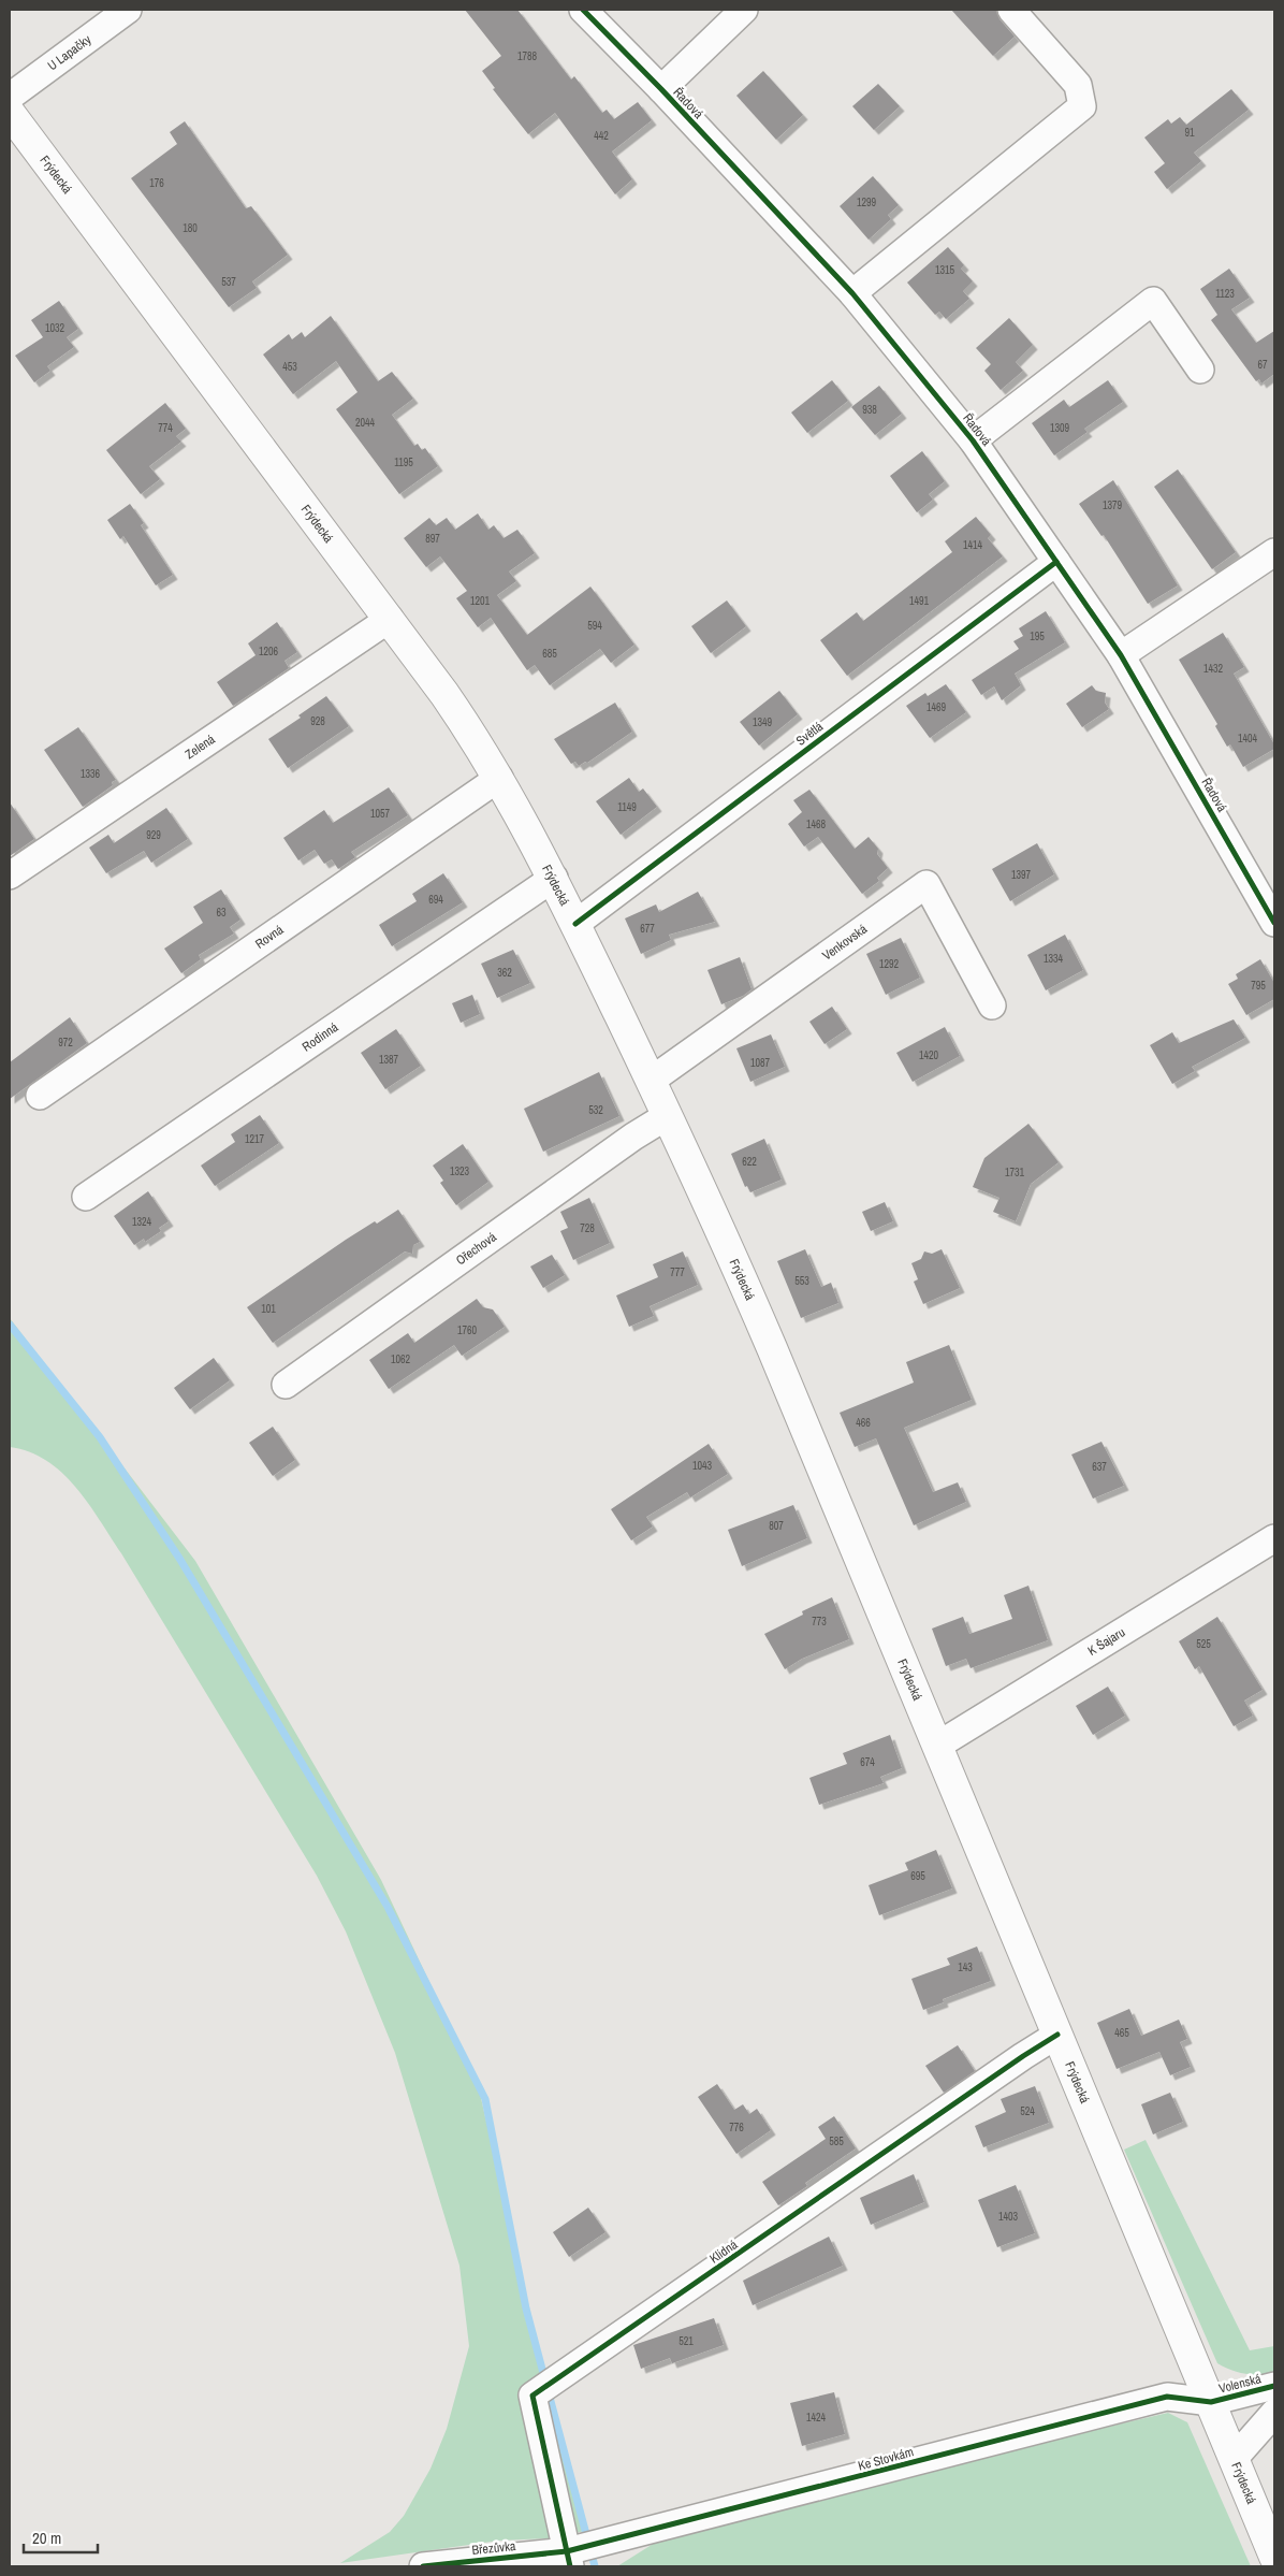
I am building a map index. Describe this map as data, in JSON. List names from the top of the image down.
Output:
{
  "streets": {
    "main road": ["Frýdecká"],
    "street": [
      "U Lapačky",
      "Řadová",
      "Světlá",
      "Zelená",
      "Rovná",
      "Venkovská",
      "Rodinná",
      "Ořechová",
      "K Šajaru",
      "Klidná",
      "Volenská",
      "Ke Stovkám",
      "Březůvka"
    ]
  },
  "crossings": [
    ["Řadová", "Světlá"],
    ["Frýdecká", "Světlá"],
    ["Frýdecká", "Zelená"],
    ["Frýdecká", "Rovná"],
    ["Frýdecká", "Venkovská"],
    ["Frýdecká", "Rodinná"],
    ["Frýdecká", "Ořechová"],
    ["Frýdecká", "K Šajaru"],
    ["Frýdecká", "Klidná"],
    ["Frýdecká", "Volenská"],
    ["Frýdecká", "Ke Stovkám"],
    ["Klidná", "Ke Stovkám"],
    ["Klidná", "Březůvka"],
    ["Volenská", "Ke Stovkám"],
    ["Ke Stovkám", "Březůvka"]
  ],
  "house_numbers": [
    "1788",
    "91",
    "442",
    "176",
    "1299",
    "180",
    "1315",
    "537",
    "1123",
    "1032",
    "67",
    "453",
    "938",
    "2044",
    "774",
    "1309",
    "1195",
    "1379",
    "897",
    "1414",
    "1201",
    "1491",
    "594",
    "195",
    "1206",
    "685",
    "1432",
    "1469",
    "928",
    "1349",
    "1404",
    "1336",
    "1149",
    "1057",
    "1468",
    "929",
    "1397",
    "694",
    "63",
    "677",
    "1334",
    "1292",
    "362",
    "795",
    "972",
    "1420",
    "1387",
    "1087",
    "532",
    "1217",
    "622",
    "1323",
    "1731",
    "1324",
    "728",
    "777",
    "553",
    "101",
    "1760",
    "1062",
    "466",
    "1043",
    "637",
    "807",
    "773",
    "525",
    "674",
    "695",
    "143",
    "465",
    "524",
    "776",
    "585",
    "1403",
    "521",
    "1424"
  ],
  "scale_bar": "20 m"
}
